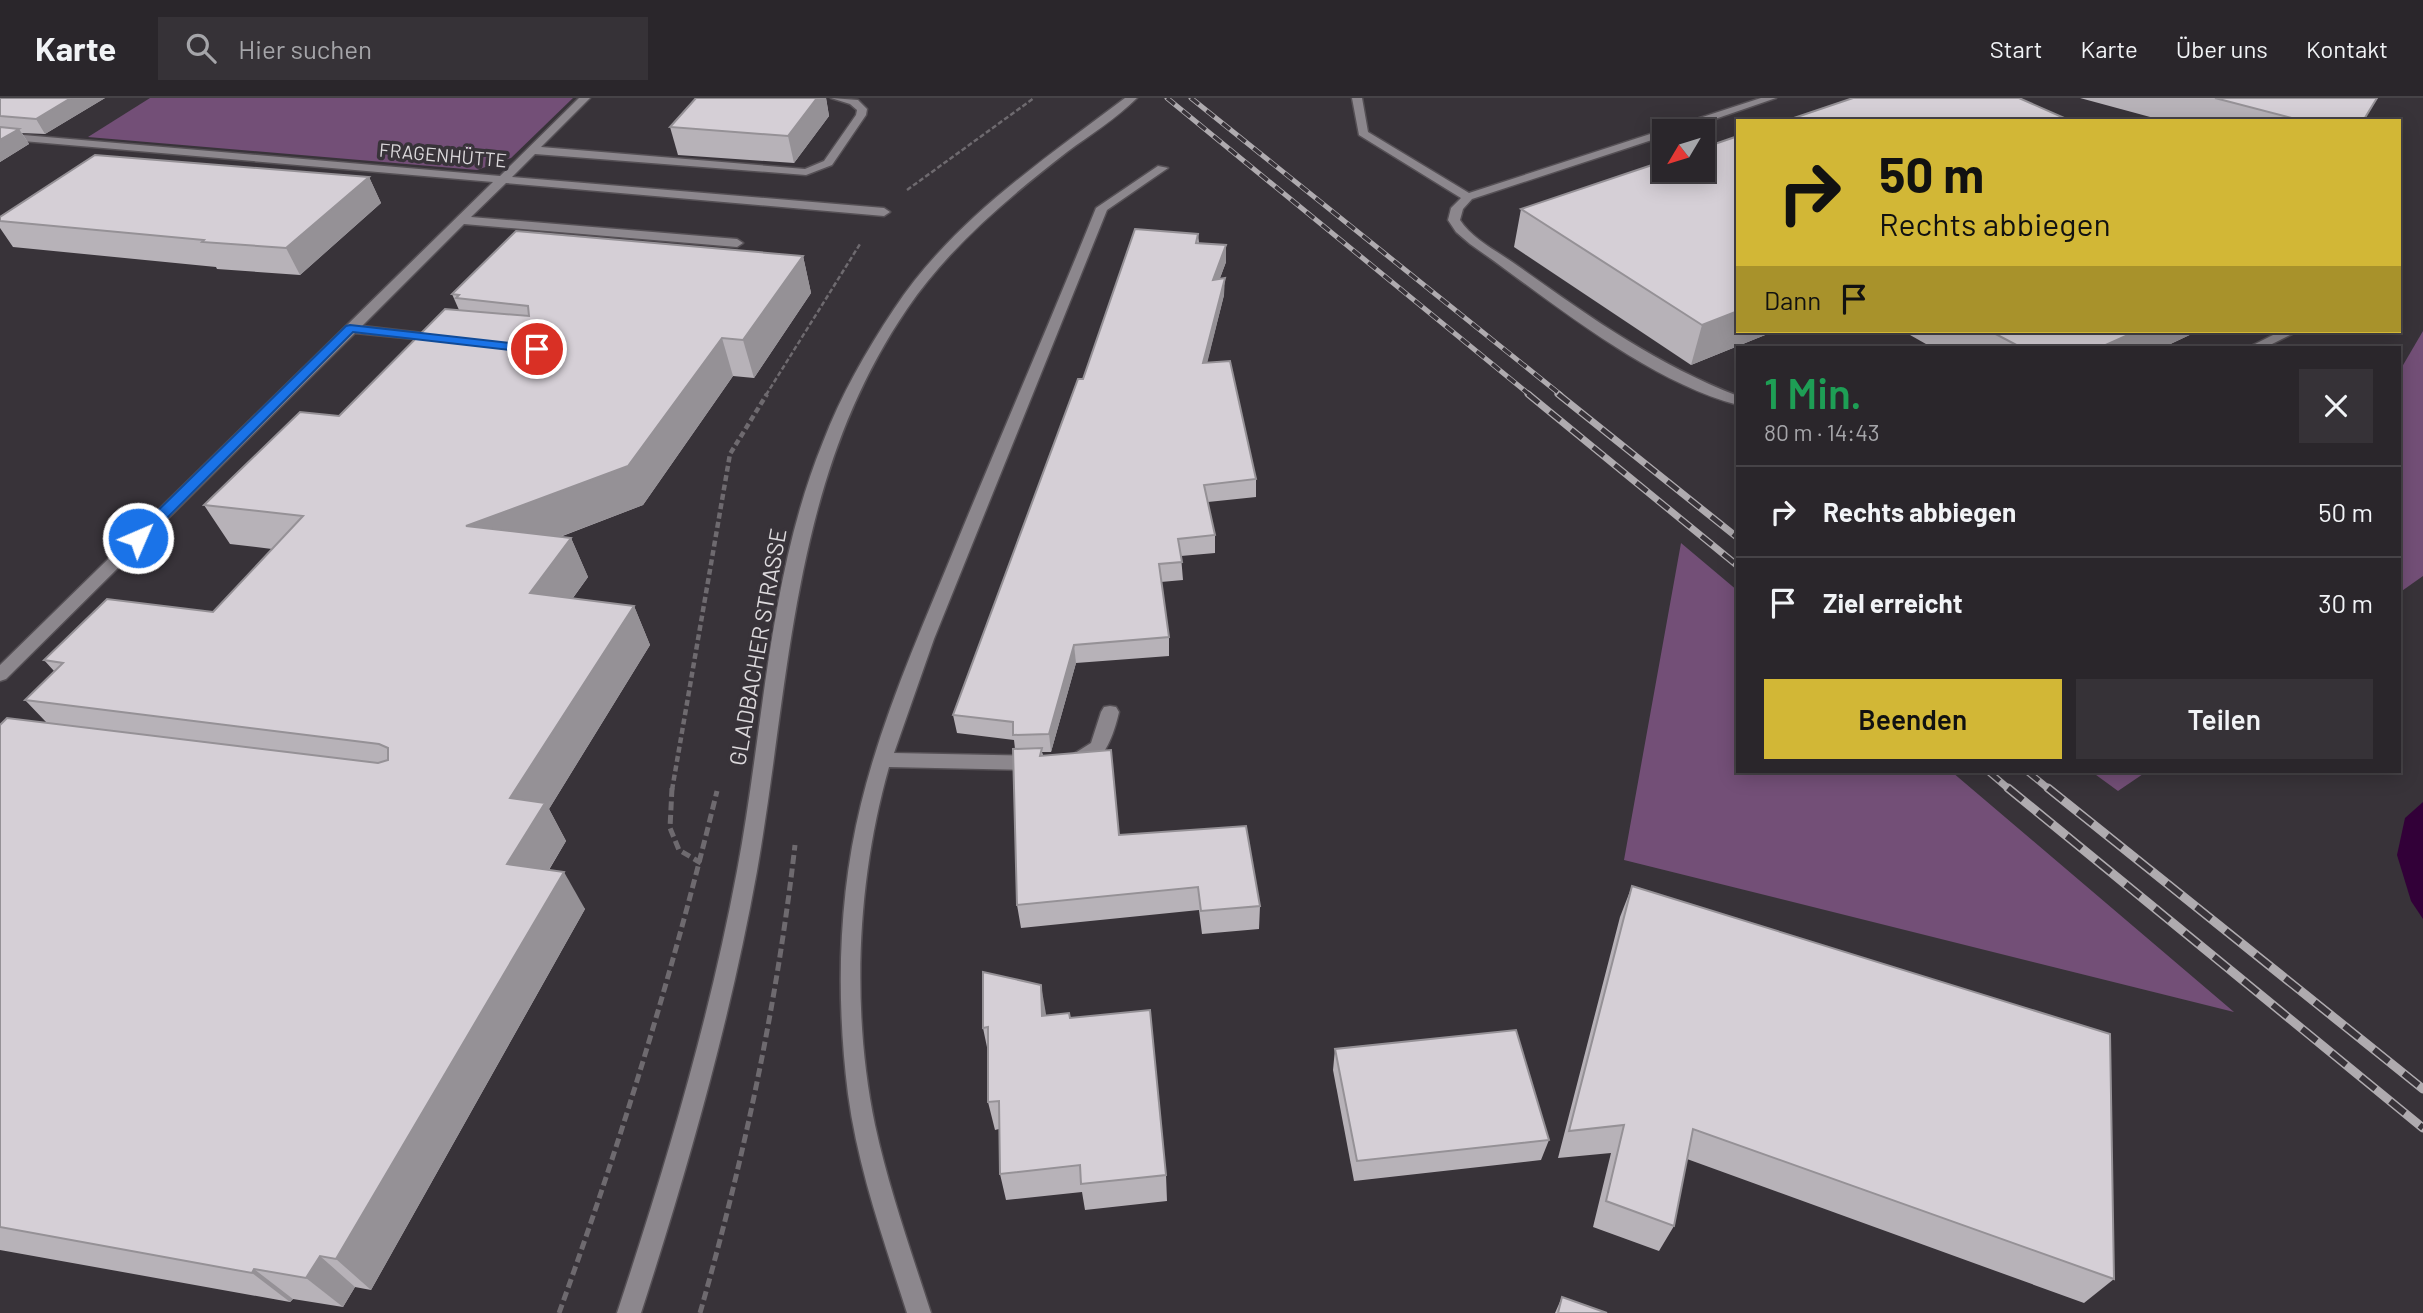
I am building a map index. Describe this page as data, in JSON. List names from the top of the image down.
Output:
{
  "streets": {
    "street": ["FRAGENHÜTTE", "GLADBACHER STRASSE"]
  },
  "north": "bottom left",
  "page": {
    "header": "Karte",
    "search": "Hier suchen",
    "nav": [
      "Start",
      "Karte",
      "Über uns",
      "Kontakt"
    ],
    "turn": ["50 m", "Rechts abbiegen"],
    "then": "Dann",
    "heading": ["1 Min.", "80 m · 14:43"],
    "list": [
      {
        "name": "Rechts abbiegen",
        "value": "50 m"
      },
      {
        "name": "Ziel erreicht",
        "value": "30 m"
      }
    ],
    "buttons": ["Beenden", "Teilen"]
  }
}
